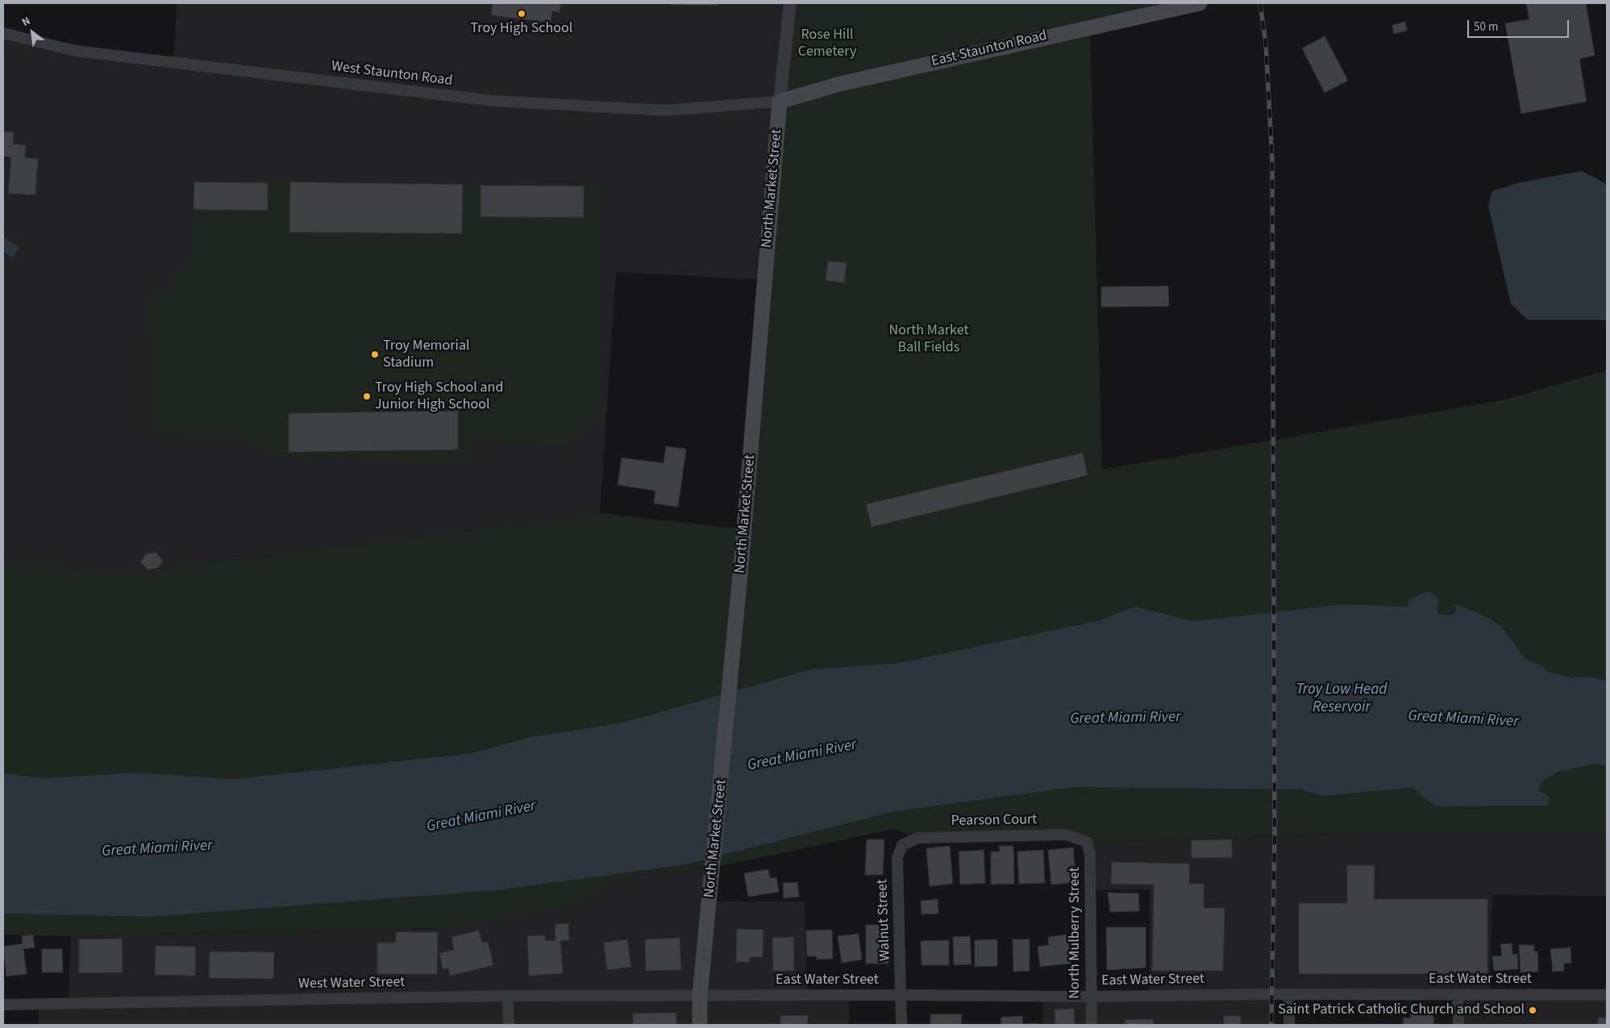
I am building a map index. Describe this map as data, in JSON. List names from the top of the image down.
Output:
{
  "streets": {
    "main road": ["East Staunton Road", "North Market Street"],
    "street": [
      "West Staunton Road",
      "Pearson Court",
      "Walnut Street",
      "North Mulberry Street",
      "East Water Street",
      "West Water Street"
    ]
  },
  "crossings": [
    ["East Staunton Road", "West Staunton Road"],
    ["East Staunton Road", "North Market Street"],
    ["West Staunton Road", "North Market Street"],
    ["North Market Street", "East Water Street"],
    ["North Market Street", "West Water Street"],
    ["Pearson Court", "Walnut Street"],
    ["Pearson Court", "North Mulberry Street"],
    ["Walnut Street", "East Water Street"],
    ["North Mulberry Street", "East Water Street"],
    ["East Water Street", "West Water Street"]
  ],
  "water": ["Troy Low Head Reservoir", "Great Miami River"],
  "parks": ["Rose Hill Cemetery", "North Market Ball Fields"],
  "places": [
    "Troy High School",
    "Troy Memorial Stadium",
    "Troy High School and Junior High School",
    "Saint Patrick Catholic Church and School"
  ],
  "scale_bar": "50 m",
  "north": "top left"
}
